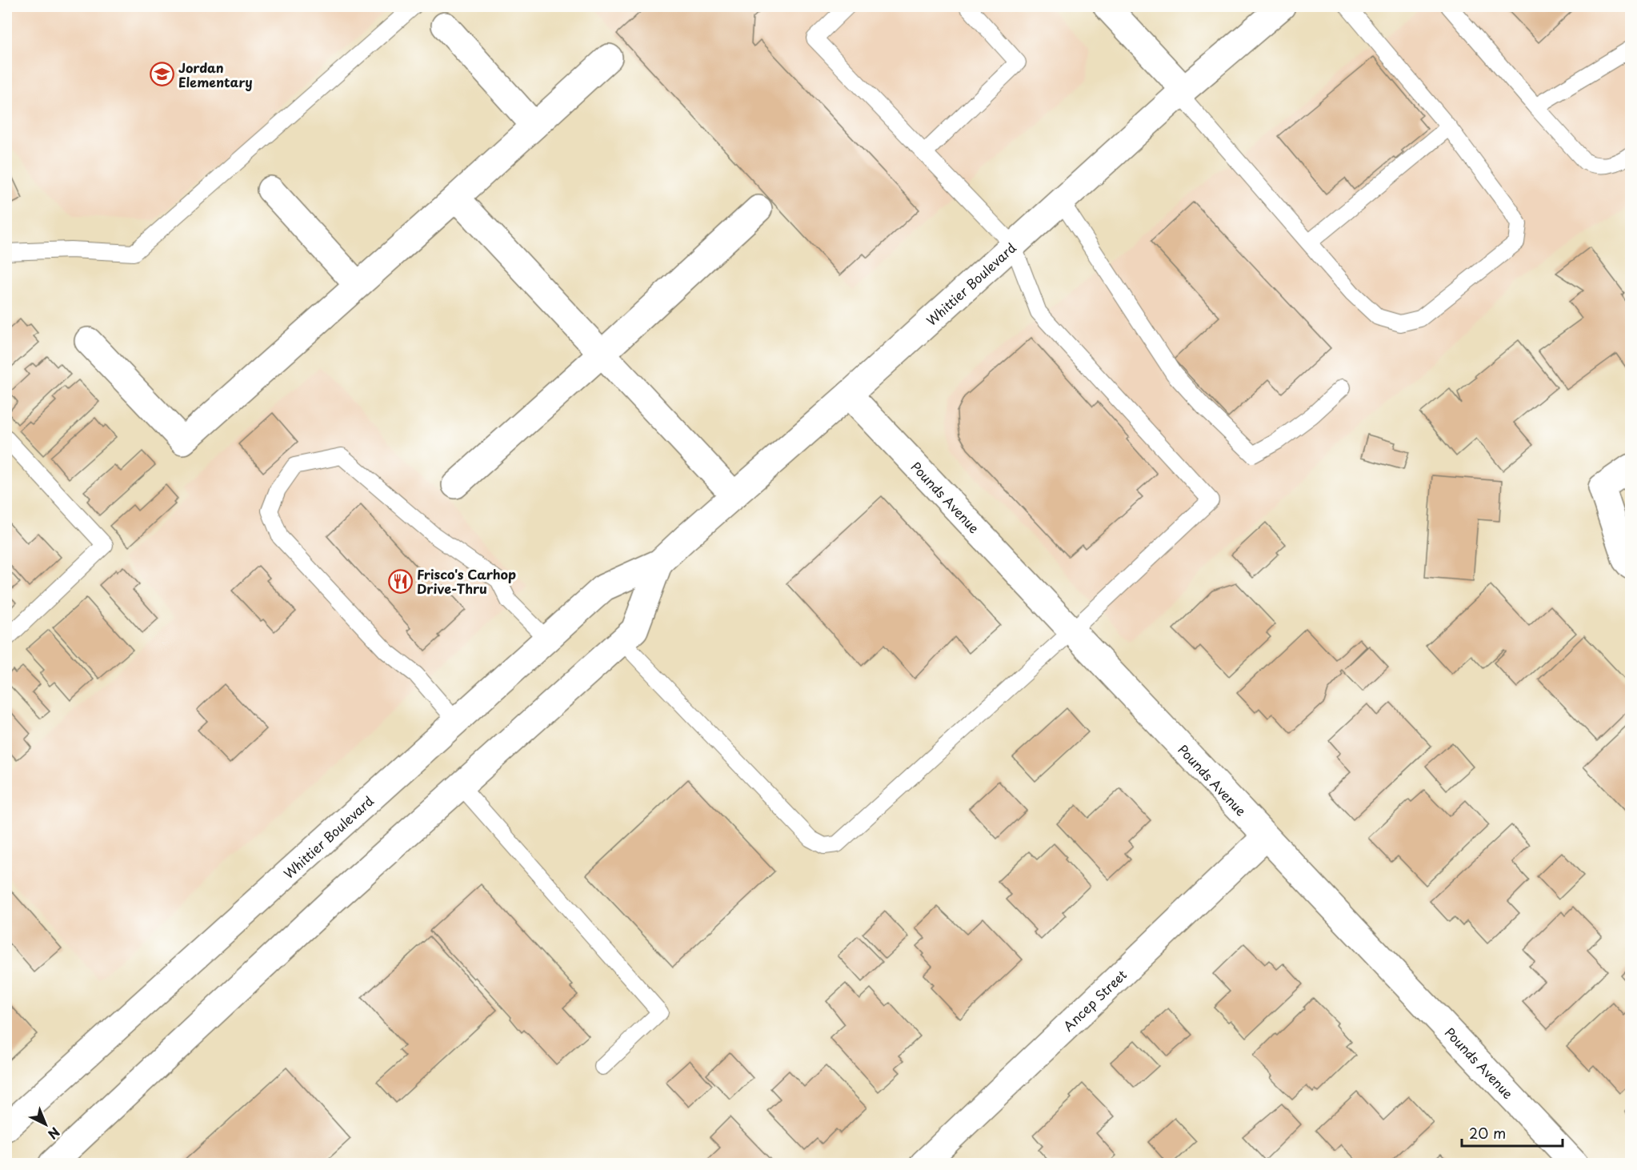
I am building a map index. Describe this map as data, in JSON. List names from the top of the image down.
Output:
{
  "streets": {
    "street": ["Whittier Boulevard", "Pounds Avenue", "Ancep Street"]
  },
  "crossings": [
    ["Whittier Boulevard", "Pounds Avenue"],
    ["Pounds Avenue", "Ancep Street"]
  ],
  "places": {
    "school or university": ["Jordan Elementary"],
    "restaurant": ["Frisco's Carhop Drive-Thru"]
  },
  "scale_bar": "20 m",
  "north": "bottom right"
}
